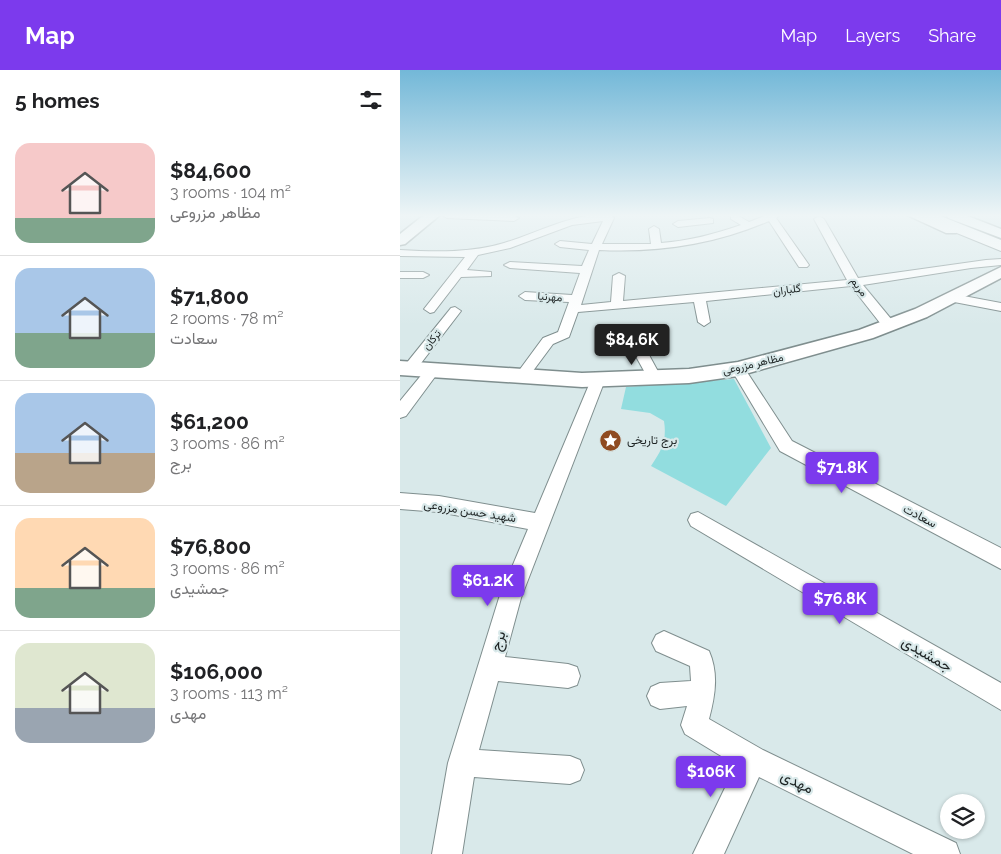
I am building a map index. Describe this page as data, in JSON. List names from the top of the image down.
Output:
{
  "streets": {
    "street": [
      "مریم",
      "گلباران",
      "مهرنیا",
      "ترکان",
      "مظاهر مزروعی",
      "شهید حسن مزروعی",
      "سعادت",
      "برج",
      "جمشیدی",
      "مهدی"
    ]
  },
  "crossings": [
    ["مریم", "گلباران"],
    ["مریم", "مظاهر مزروعی"],
    ["گلباران", "مهرنیا"],
    ["ترکان", "مظاهر مزروعی"],
    ["مظاهر مزروعی", "سعادت"],
    ["مظاهر مزروعی", "برج"],
    ["شهید حسن مزروعی", "برج"]
  ],
  "places": {
    "place": ["برج تاریخی"]
  },
  "page": {
    "header": "Map",
    "nav": ["Map", "Layers", "Share"],
    "heading": "5 homes",
    "list": [
      {
        "name": "$84,600",
        "note": "3 rooms · 104 m² · مظاهر مزروعی"
      },
      {
        "name": "$71,800",
        "note": "2 rooms · 78 m² · سعادت"
      },
      {
        "name": "$61,200",
        "note": "3 rooms · 86 m² · برج"
      },
      {
        "name": "$76,800",
        "note": "3 rooms · 86 m² · جمشیدی"
      },
      {
        "name": "$106,000",
        "note": "3 rooms · 113 m² · مهدی"
      }
    ],
    "price": [
      "$84.6K",
      "$71.8K",
      "$61.2K",
      "$76.8K",
      "$106K"
    ]
  }
}
